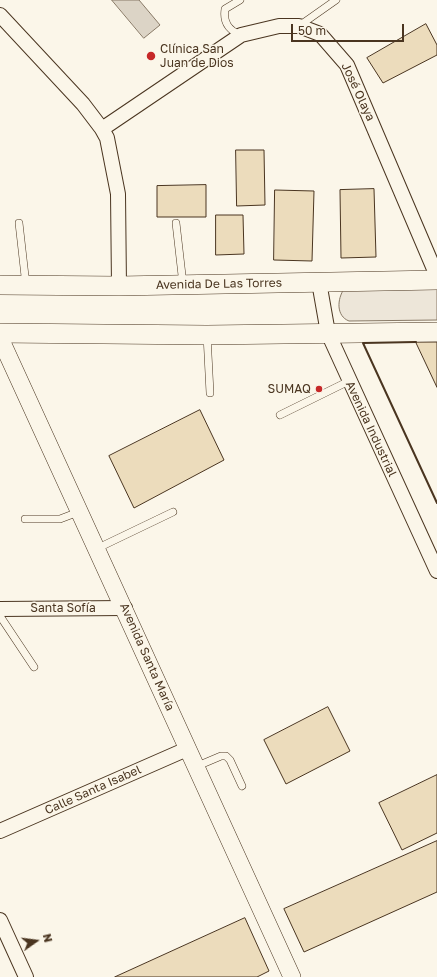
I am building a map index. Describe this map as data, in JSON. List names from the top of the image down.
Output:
{
  "streets": {
    "main road": ["Avenida De Las Torres"],
    "street": [
      "José Olaya",
      "Avenida Industrial",
      "Santa Sofía",
      "Avenida Santa María",
      "Calle Santa Isabel"
    ]
  },
  "crossings": [
    ["Avenida De Las Torres", "Avenida Industrial"],
    ["Santa Sofía", "Avenida Santa María"],
    ["Avenida Santa María", "Calle Santa Isabel"]
  ],
  "places": ["Clínica San Juan de Dios", "SUMAQ"],
  "scale_bar": "50 m",
  "north": "right"
}
